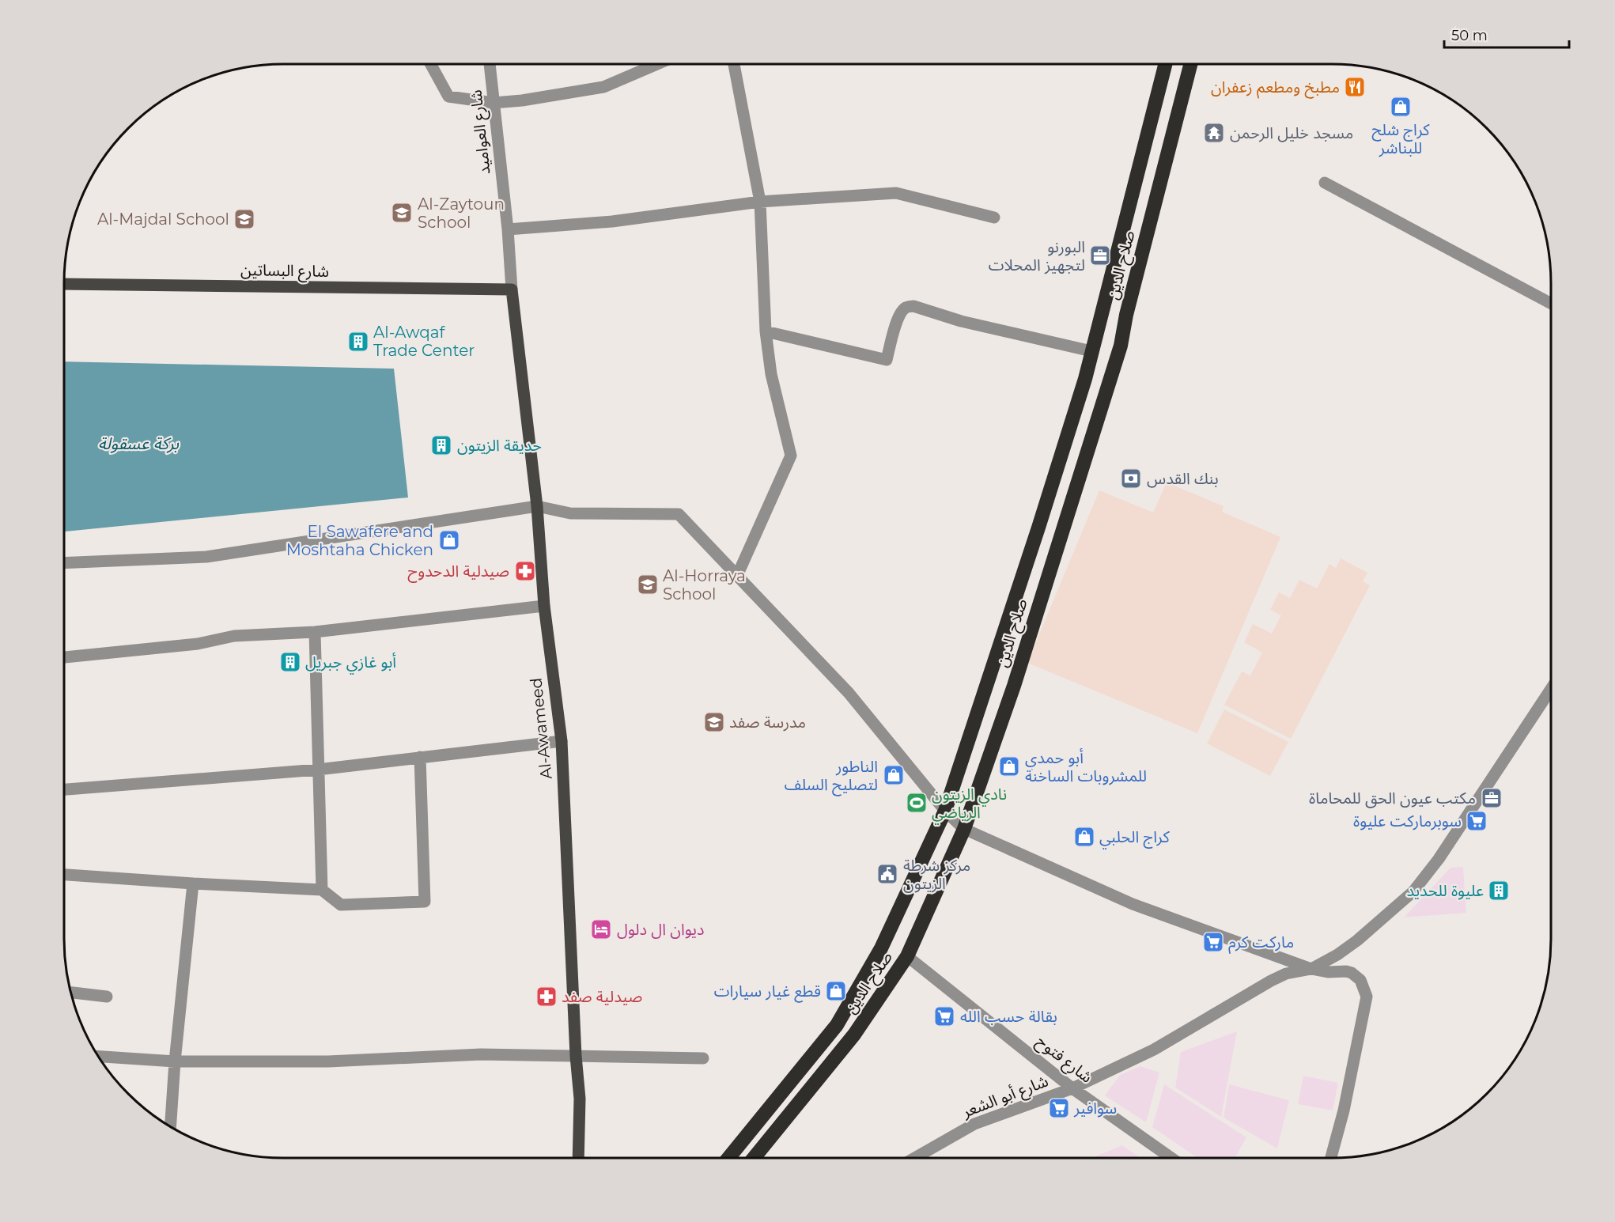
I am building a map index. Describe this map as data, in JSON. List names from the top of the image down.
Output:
{
  "streets": {
    "highway": ["صلاح الدين"],
    "main road": ["شارع البساتين", "Al-Awameed"],
    "street": ["شارع العواميد", "شارع فتوح", "شارع أبو الشعر"]
  },
  "crossings": [
    ["شارع العواميد", "شارع البساتين"],
    ["شارع العواميد", "Al-Awameed"],
    ["صلاح الدين", "شارع فتوح"],
    ["شارع البساتين", "Al-Awameed"],
    ["شارع فتوح", "شارع أبو الشعر"]
  ],
  "water": ["بركة عسقولة"],
  "places": {
    "restaurant": ["مطبخ ومطعم زعفران"],
    "shop": [
      "كراج شلح للبناشر",
      "El Sawafere and Moshtaha Chicken",
      "أبو حمدي للمشروبات الساخنة",
      "الناطور لتصليح السلف",
      "كراج الحلبي",
      "قطع غيار سيارات"
    ],
    "temple": ["مسجد خليل الرحمن"],
    "school or university": [
      "Al-Zaytoun School",
      "Al-Majdal School",
      "Al-Horraya School",
      "مدرسة صفد"
    ],
    "office": ["البورنو لتجهيز المحلات", "مكتب عيون الحق للمحاماة"],
    "building": [
      "Al-Awqaf Trade Center",
      "حديقة الزيتون",
      "أبو غازي جبريل",
      "عليوة للحديد"
    ],
    "bank": ["بنك القدس"],
    "pharmacy": ["صيدلية الدحدوح", "صيدلية صفد"],
    "sports": ["نادي الزيتون الرياضي"],
    "supermarket": [
      "سوبرماركت عليوة",
      "ماركت كرم",
      "بقالة حسب الله",
      "سوافير"
    ],
    "public building": ["مركز شرطة الزيتون"],
    "hotel": ["ديوان ال دلول"]
  },
  "scale_bar": "50 m"
}
